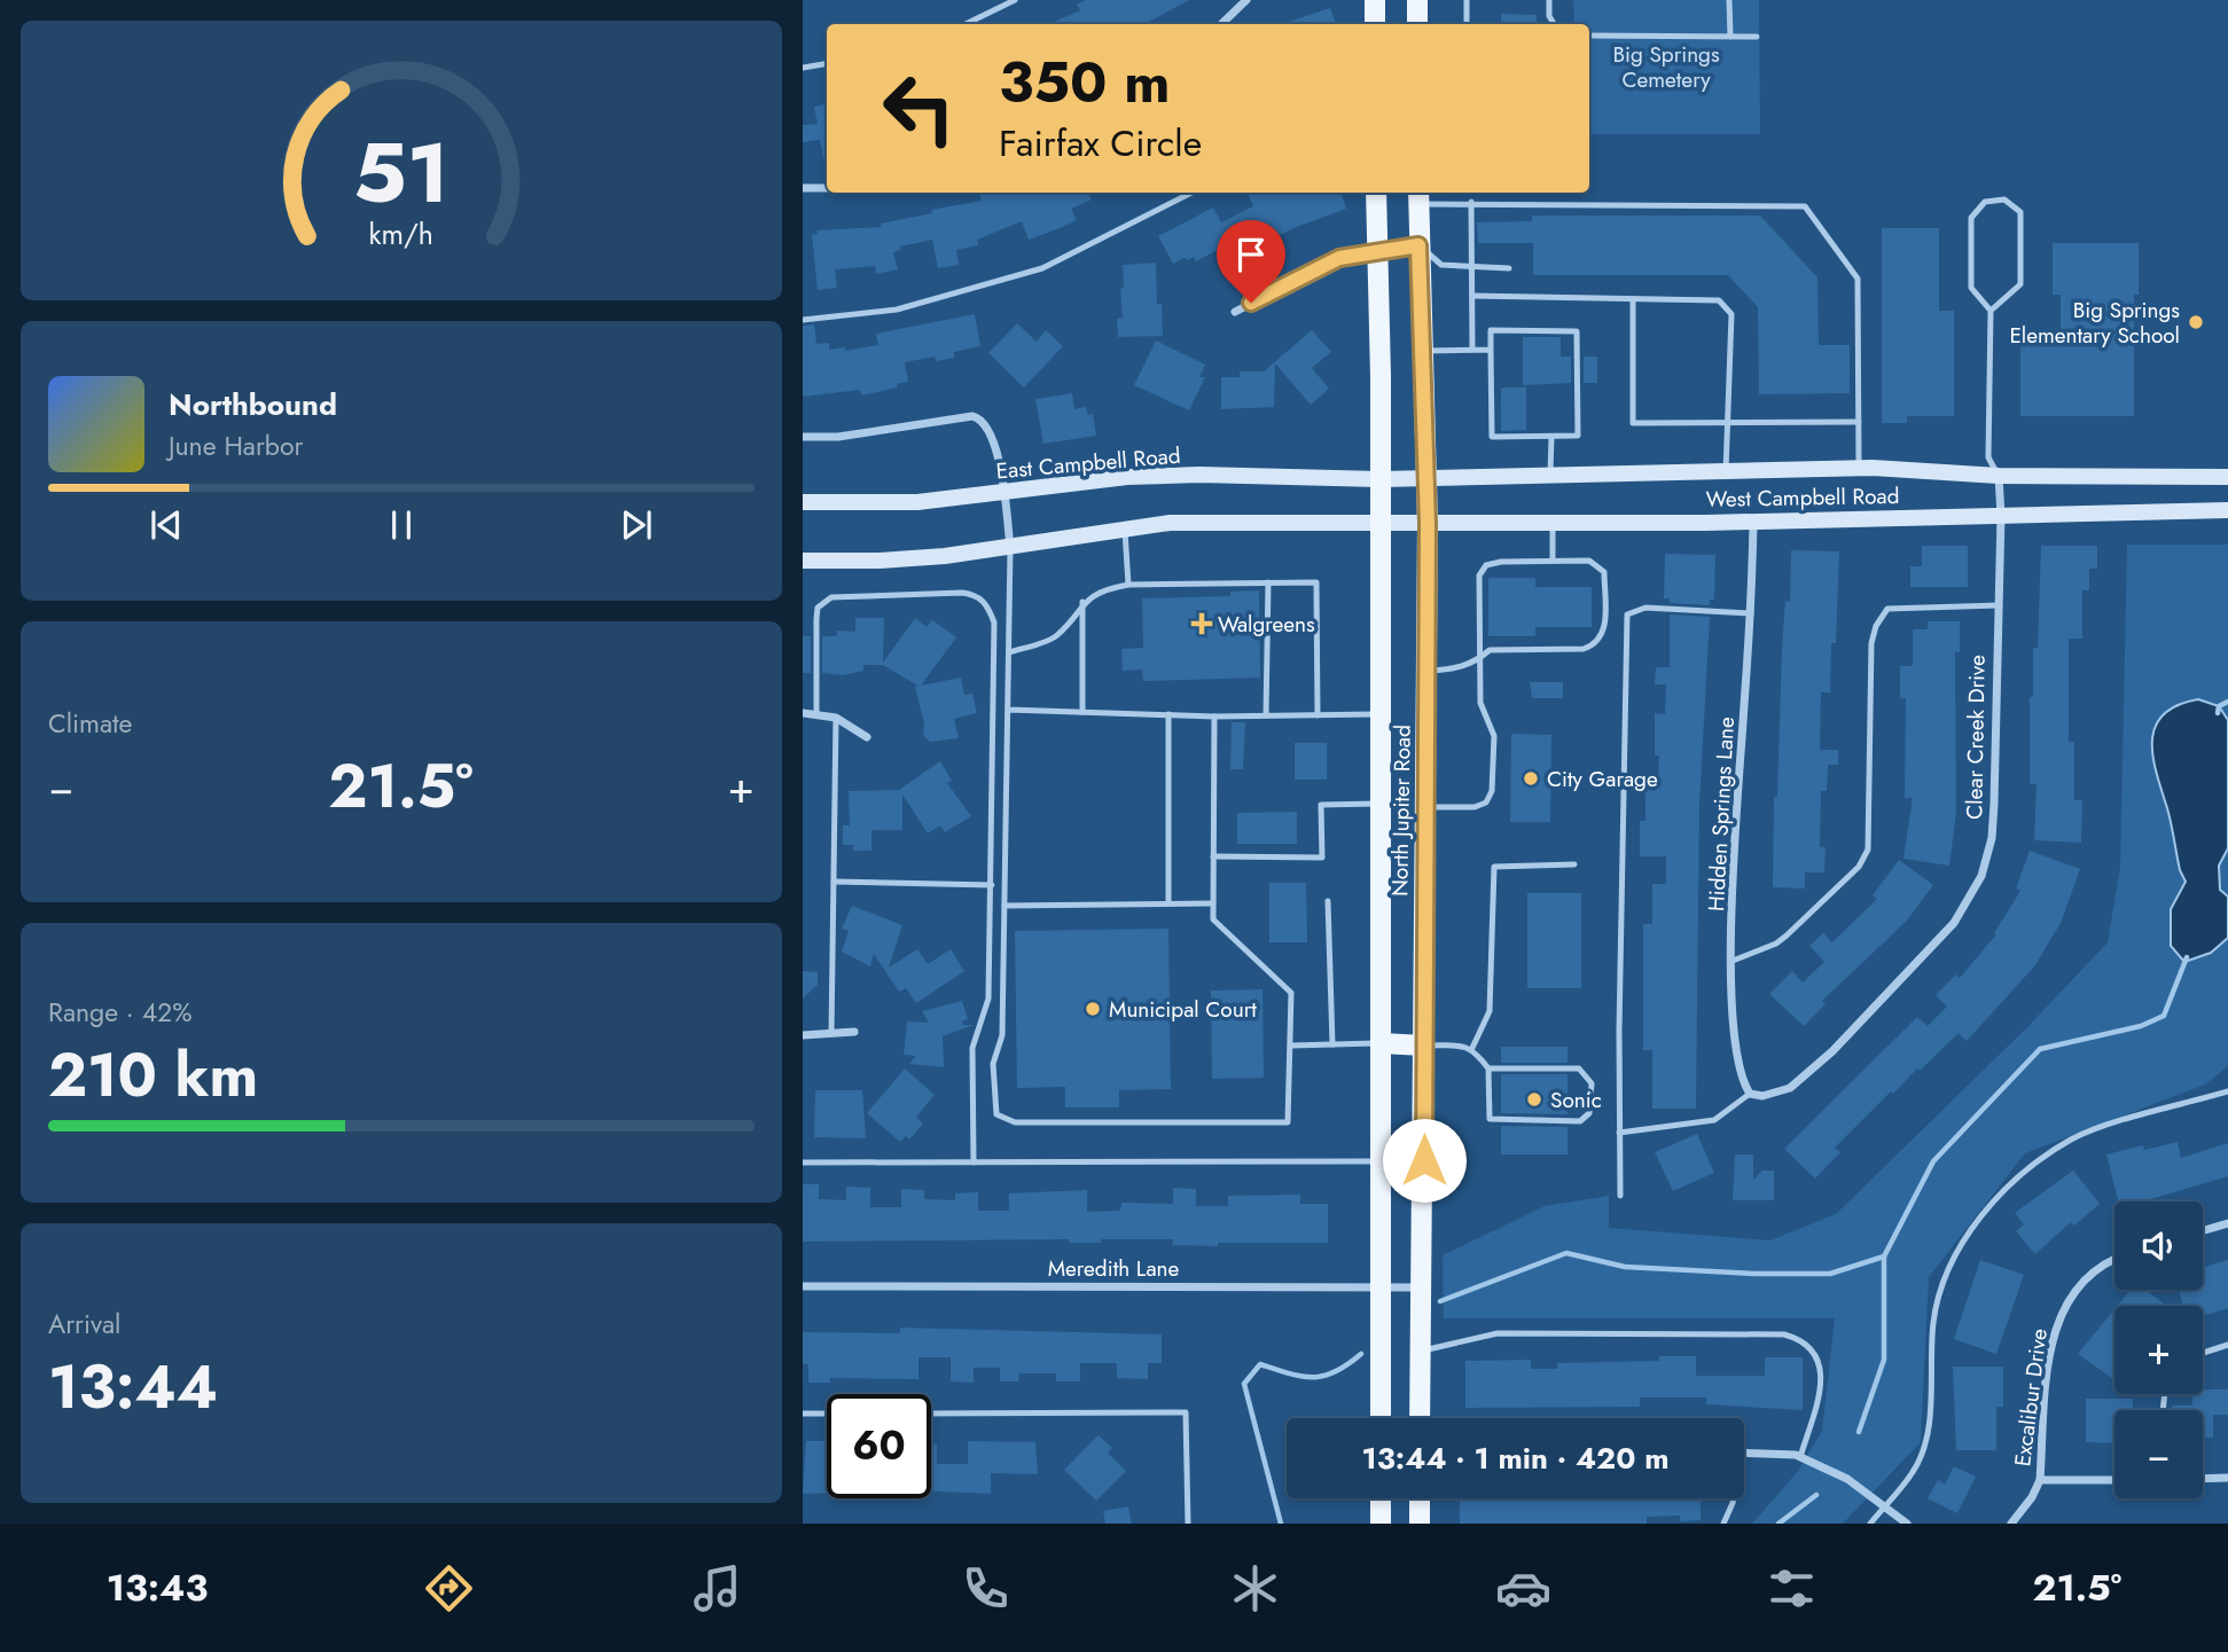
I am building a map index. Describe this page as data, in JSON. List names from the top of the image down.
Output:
{
  "streets": {
    "main road": ["East Campbell Road", "West Campbell Road", "North Jupiter Road"],
    "street": [
      "Clear Creek Drive",
      "Hidden Springs Lane",
      "Meredith Lane",
      "Excalibur Drive"
    ]
  },
  "crossings": [
    ["East Campbell Road", "West Campbell Road"],
    ["East Campbell Road", "North Jupiter Road"],
    ["West Campbell Road", "Clear Creek Drive"],
    ["West Campbell Road", "North Jupiter Road"],
    ["West Campbell Road", "Hidden Springs Lane"],
    ["Clear Creek Drive", "Hidden Springs Lane"],
    ["North Jupiter Road", "Meredith Lane"]
  ],
  "parks": ["Big Springs Cemetery"],
  "places": {
    "other": [
      "Big Springs Elementary School",
      "City Garage",
      "Municipal Court",
      "Sonic"
    ],
    "health": ["Walgreens"]
  },
  "page": {
    "turn": ["350 m", "Fairfax Circle"],
    "song": ["Northbound", "June Harbor"],
    "tile": [
      "Climate",
      ["Range · 42%", "210 km"],
      ["Arrival", "13:44"]
    ],
    "heat": ["−", "21.5°", "+"],
    "map_buttons": ["+", "−"],
    "limit": "60",
    "trip": "13:44 · 1 min · 420 m",
    "tabs": ["13:43", "21.5°"],
    "gauge": ["51", "km/h"]
  }
}
